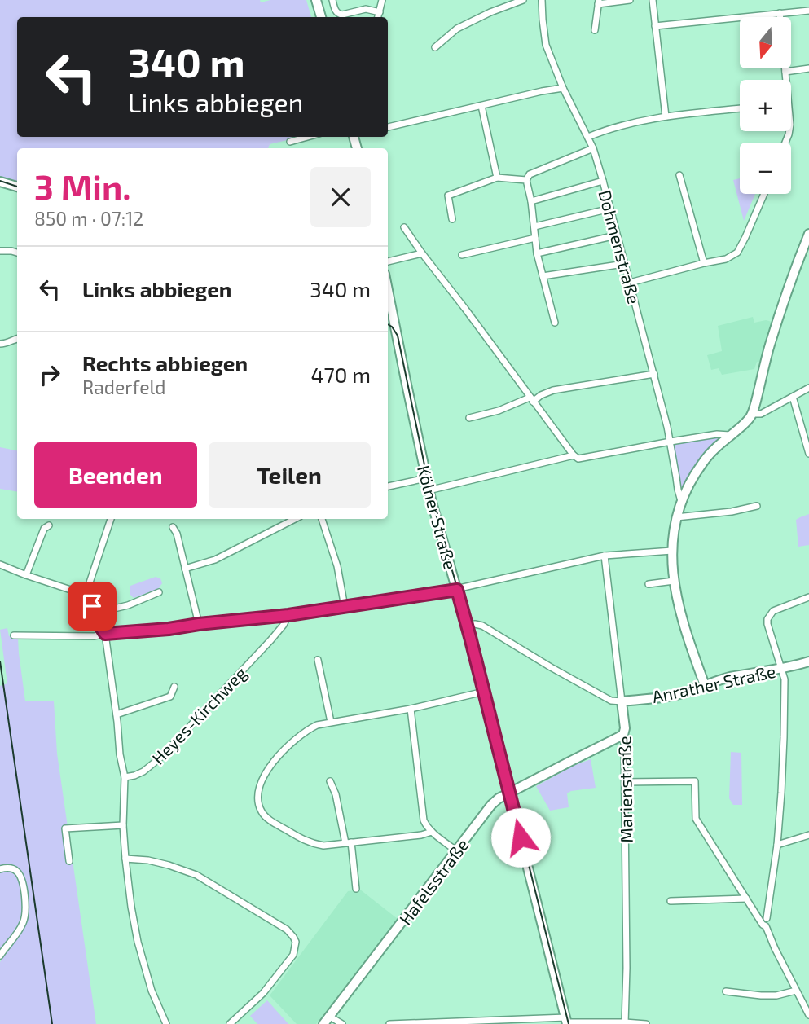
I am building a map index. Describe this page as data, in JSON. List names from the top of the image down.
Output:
{
  "streets": {
    "main road": [
      "Kölner Straße",
      "Anrather Straße",
      "Marienstraße",
      "Hafelsstraße"
    ],
    "street": ["Dohmenstraße", "Heyes-Kirchweg"]
  },
  "crossings": [
    ["Kölner Straße", "Anrather Straße"],
    ["Kölner Straße", "Hafelsstraße"],
    ["Anrather Straße", "Marienstraße"],
    ["Marienstraße", "Hafelsstraße"]
  ],
  "north": "bottom",
  "page": {
    "map_buttons": ["+", "−"],
    "turn": ["340 m", "Links abbiegen"],
    "heading": ["3 Min.", "850 m · 07:12"],
    "list": [
      {
        "name": "Links abbiegen",
        "value": "340 m"
      },
      {
        "name": "Rechts abbiegen",
        "note": "Raderfeld",
        "value": "470 m"
      }
    ],
    "buttons": ["Beenden", "Teilen"]
  }
}
